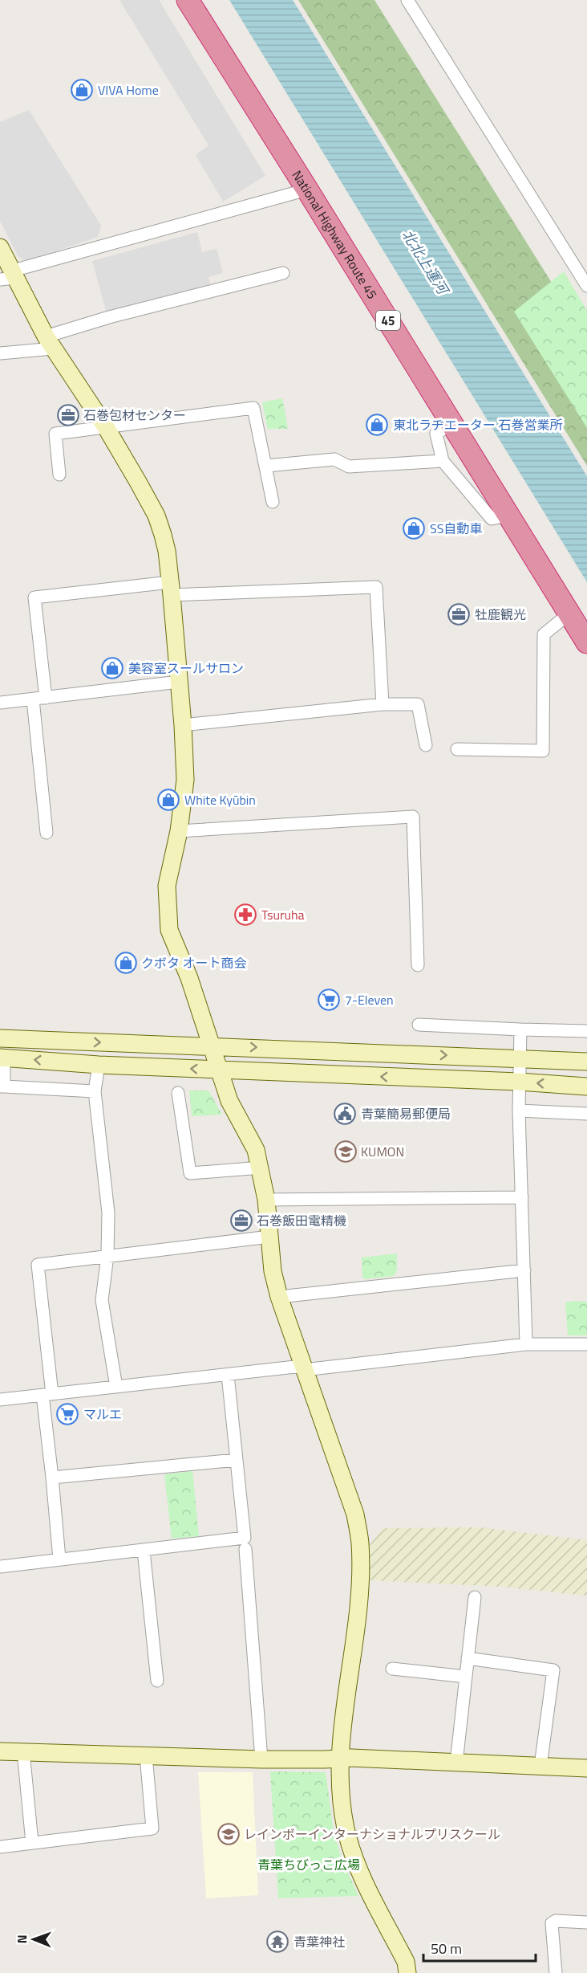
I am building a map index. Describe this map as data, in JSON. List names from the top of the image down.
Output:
{
  "streets": {
    "highway": ["National Highway Route 45", "45"]
  },
  "water": ["北北上運河"],
  "parks": ["青葉ちびっこ広場"],
  "places": {
    "shop": [
      "VIVA Home",
      "東北ラヂエーター 石巻営業所",
      "SS自動車",
      "美容室スールサロン",
      "White Kyūbin",
      "クボタ オート商会"
    ],
    "office": ["石巻包材センター", "牡鹿観光", "石巻飯田電精機"],
    "pharmacy": ["Tsuruha"],
    "supermarket": ["7-Eleven", "マルエ"],
    "public building": ["青葉簡易郵便局"],
    "school or university": ["KUMON", "レインボーインターナショナルプリスクール"],
    "temple": ["青葉神社"]
  },
  "scale_bar": "50 m",
  "north": "left"
}
